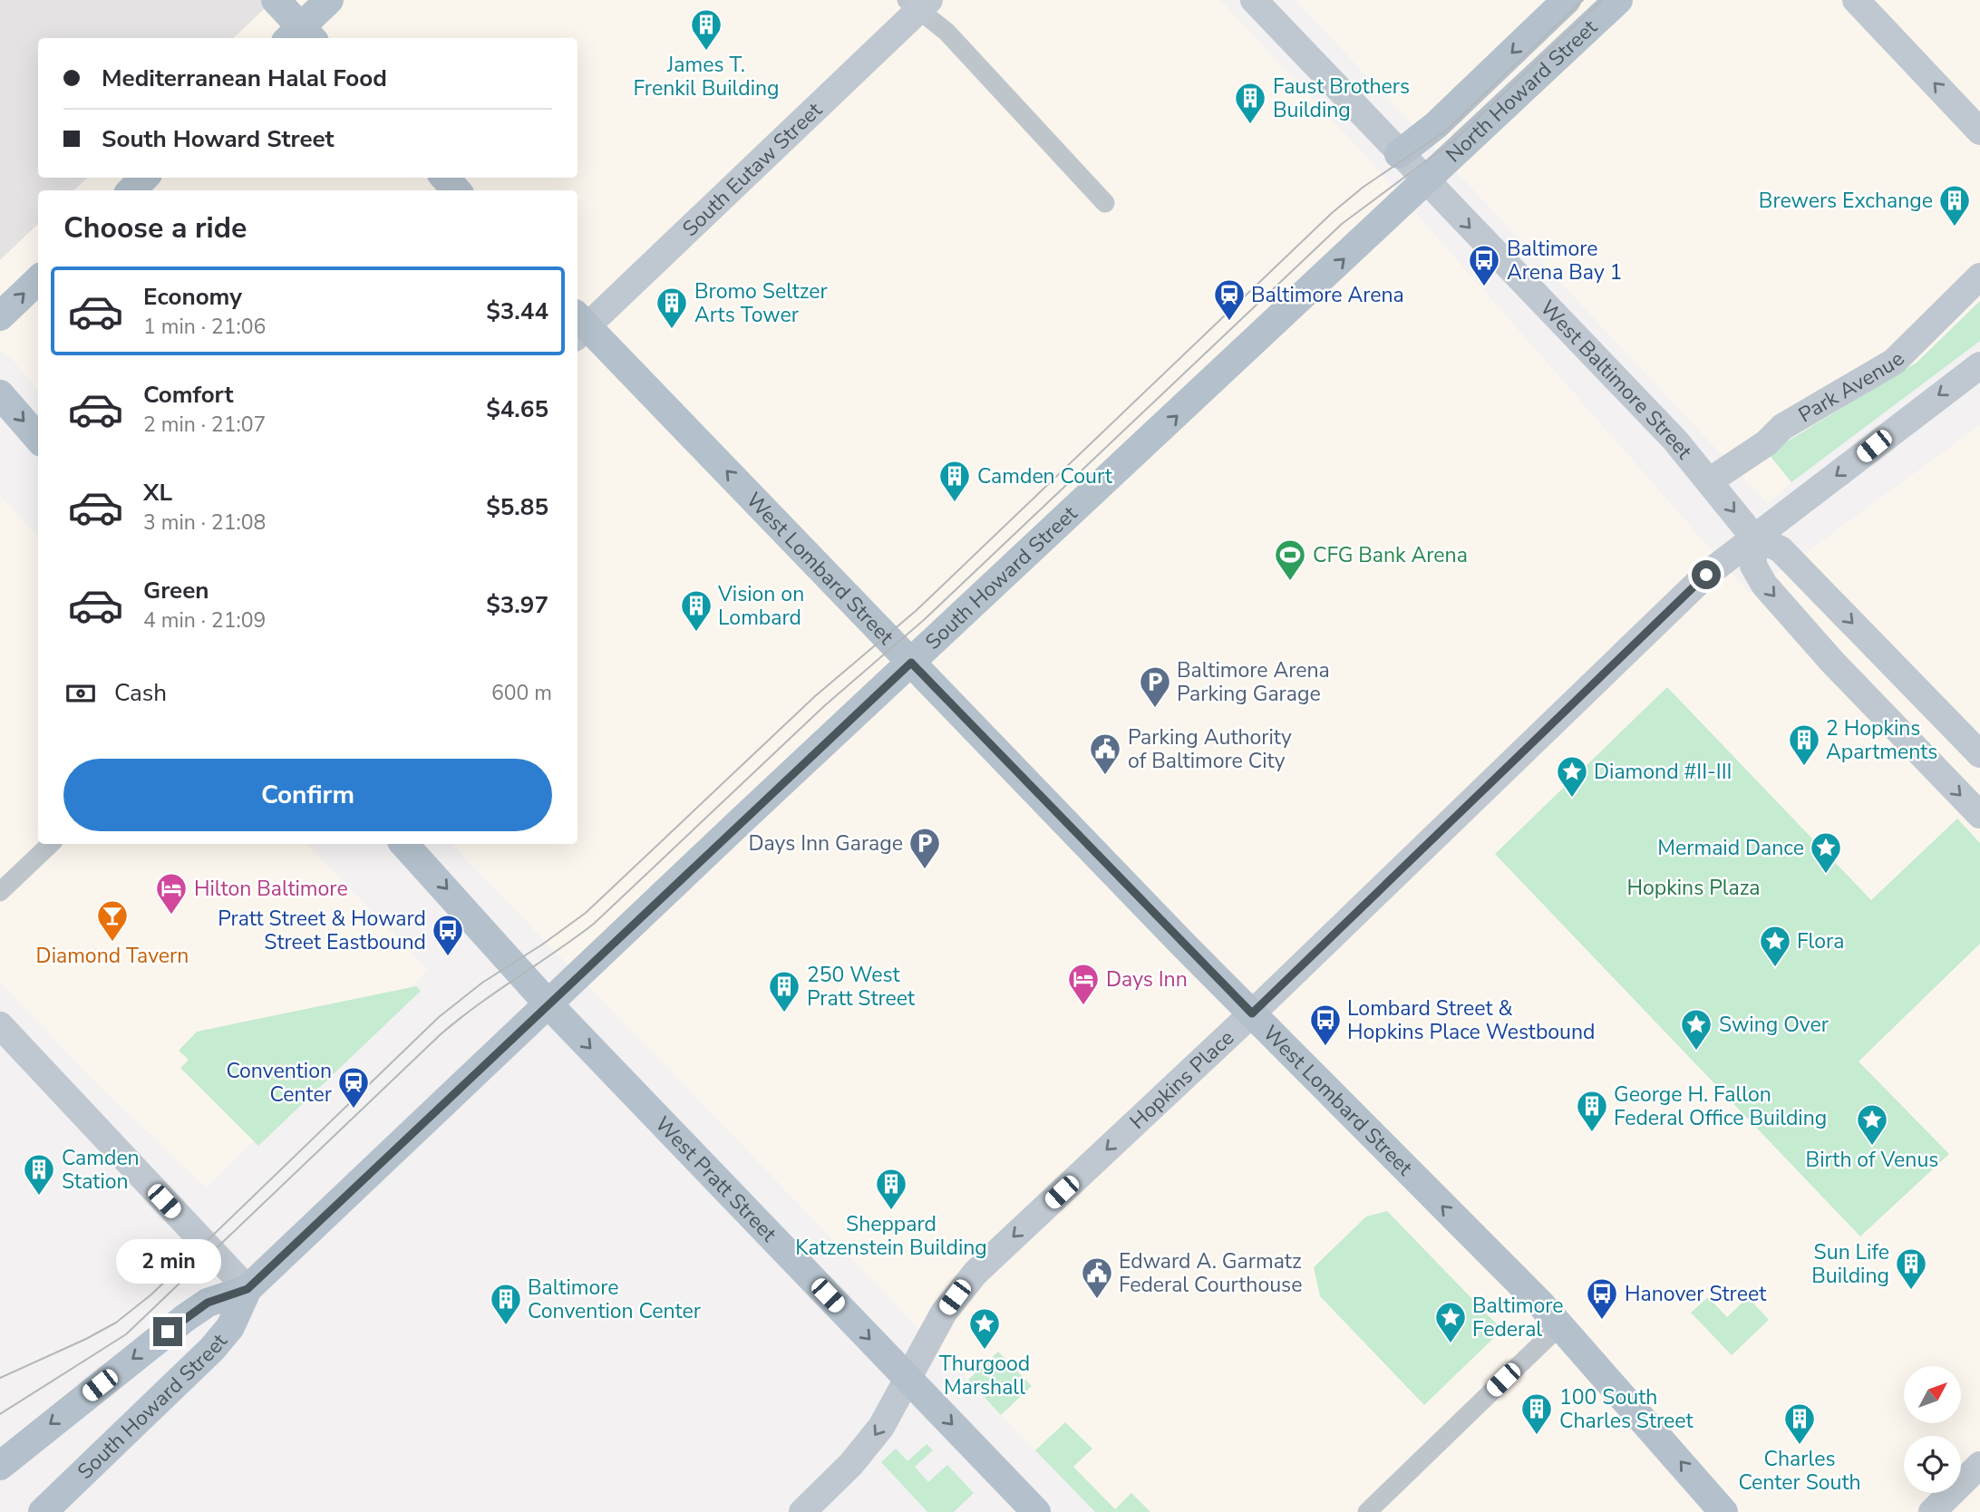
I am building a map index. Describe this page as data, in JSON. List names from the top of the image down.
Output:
{
  "streets": {
    "main road": [
      "North Howard Street",
      "South Eutaw Street",
      "West Baltimore Street",
      "Park Avenue",
      "West Lombard Street",
      "South Howard Street",
      "Hopkins Place",
      "West Pratt Street"
    ]
  },
  "crossings": [
    ["North Howard Street", "West Baltimore Street"],
    ["North Howard Street", "South Howard Street"],
    ["South Eutaw Street", "West Lombard Street"],
    ["West Baltimore Street", "Park Avenue"],
    ["West Baltimore Street", "South Howard Street"],
    ["West Baltimore Street", "Hopkins Place"],
    ["West Lombard Street", "South Howard Street"],
    ["West Lombard Street", "Hopkins Place"],
    ["South Howard Street", "West Pratt Street"],
    ["Hopkins Place", "West Pratt Street"]
  ],
  "one_way": ["West Lombard Street", "Hopkins Place", "West Pratt Street"],
  "parks": ["Hopkins Plaza"],
  "places": {
    "building": [
      "James T. Frenkil Building",
      "Faust Brothers Building",
      "Brewers Exchange",
      "Bromo Seltzer Arts Tower",
      "Camden Court",
      "Vision on Lombard",
      "2 Hopkins Apartments",
      "250 West Pratt Street",
      "George H. Fallon Federal Office Building",
      "Camden Station",
      "Sheppard Katzenstein Building",
      "Sun Life Building",
      "Baltimore Convention Center",
      "100 South Charles Street",
      "Charles Center South"
    ],
    "bus stop": [
      "Baltimore Arena Bay 1",
      "Pratt Street & Howard Street Eastbound",
      "Lombard Street & Hopkins Place Westbound",
      "Hanover Street"
    ],
    "station": ["Baltimore Arena", "Convention Center"],
    "sports": ["CFG Bank Arena"],
    "parking": ["Baltimore Arena Parking Garage", "Days Inn Garage"],
    "public building": ["Parking Authority of Baltimore City", "Edward A. Garmatz Federal Courthouse"],
    "place": [
      "Diamond #II-III",
      "Mermaid Dance",
      "Flora",
      "Swing Over",
      "Birth of Venus",
      "Baltimore Federal",
      "Thurgood Marshall"
    ],
    "hotel": ["Hilton Baltimore", "Days Inn"],
    "bar": ["Diamond Tavern"]
  },
  "north": "top right",
  "page": {
    "banner": ["Mediterranean Halal Food", "South Howard Street"],
    "heading": "Choose a ride",
    "list": [
      {
        "name": "Economy",
        "note": "1 min · 21:06",
        "value": "$3.44"
      },
      {
        "name": "Comfort",
        "note": "2 min · 21:07",
        "value": "$4.65"
      },
      {
        "name": "XL",
        "note": "3 min · 21:08",
        "value": "$5.85"
      },
      {
        "name": "Green",
        "note": "4 min · 21:09",
        "value": "$3.97"
      }
    ],
    "pay": ["Cash", "600 m"],
    "buttons": "Confirm",
    "bubble": "2 min"
  }
}
